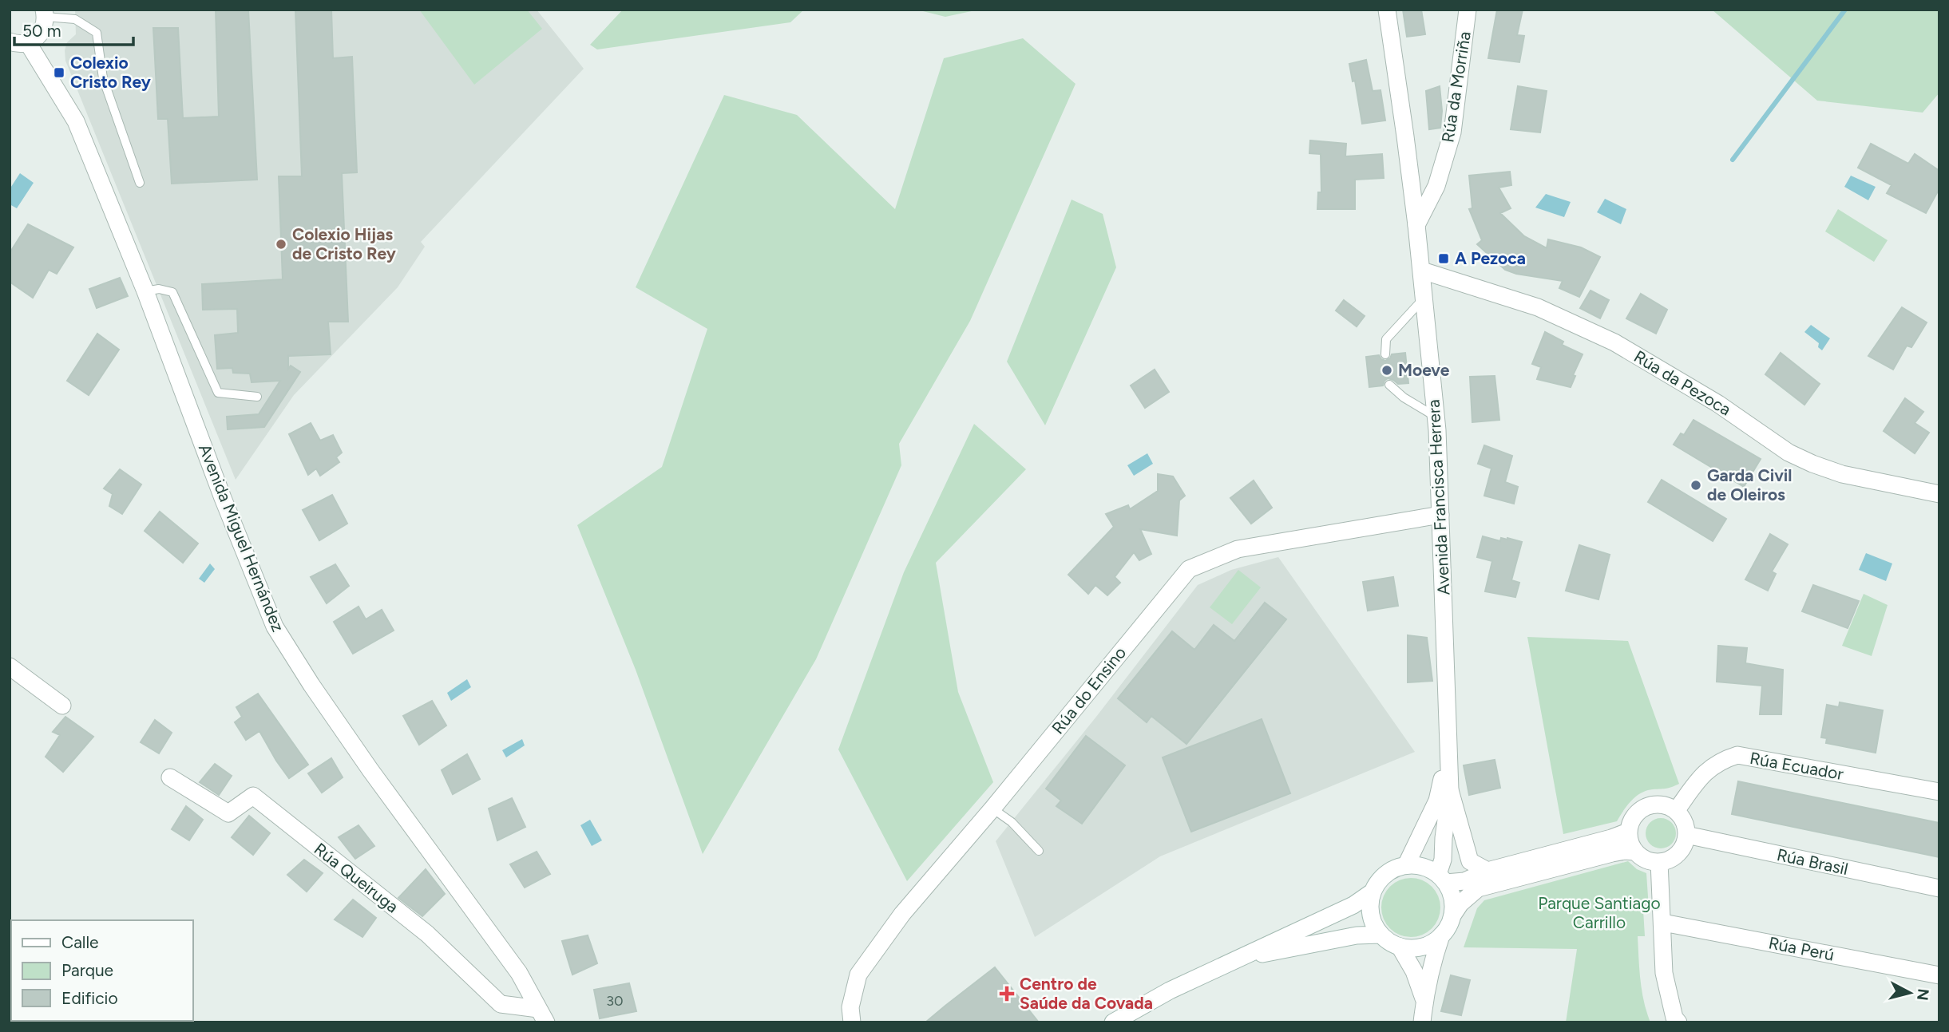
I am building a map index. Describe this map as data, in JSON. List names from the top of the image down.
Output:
{
  "streets": {
    "street": [
      "Rúa da Morriña",
      "Rúa da Pezoca",
      "Avenida Francisca Herrera",
      "Avenida Miguel Hernández",
      "Rúa do Ensino",
      "Rúa Ecuador",
      "Rúa Brasil",
      "Rúa Queiruga",
      "Rúa Perú"
    ]
  },
  "crossings": [
    ["Rúa da Morriña", "Avenida Francisca Herrera"],
    ["Rúa da Pezoca", "Avenida Francisca Herrera"],
    ["Avenida Francisca Herrera", "Rúa do Ensino"],
    ["Avenida Miguel Hernández", "Rúa Queiruga"],
    ["Rúa Ecuador", "Rúa Brasil"]
  ],
  "parks": ["Parque Santiago Carrillo"],
  "places": {
    "transit": ["Colexio Cristo Rey", "A Pezoca"],
    "other": ["Colexio Hijas de Cristo Rey", "Moeve", "Garda Civil de Oleiros"],
    "health": ["Centro de Saúde da Covada"]
  },
  "house_numbers": ["30"],
  "legend": ["Calle", "Parque", "Edificio"],
  "scale_bar": "50 m",
  "north": "right"
}
